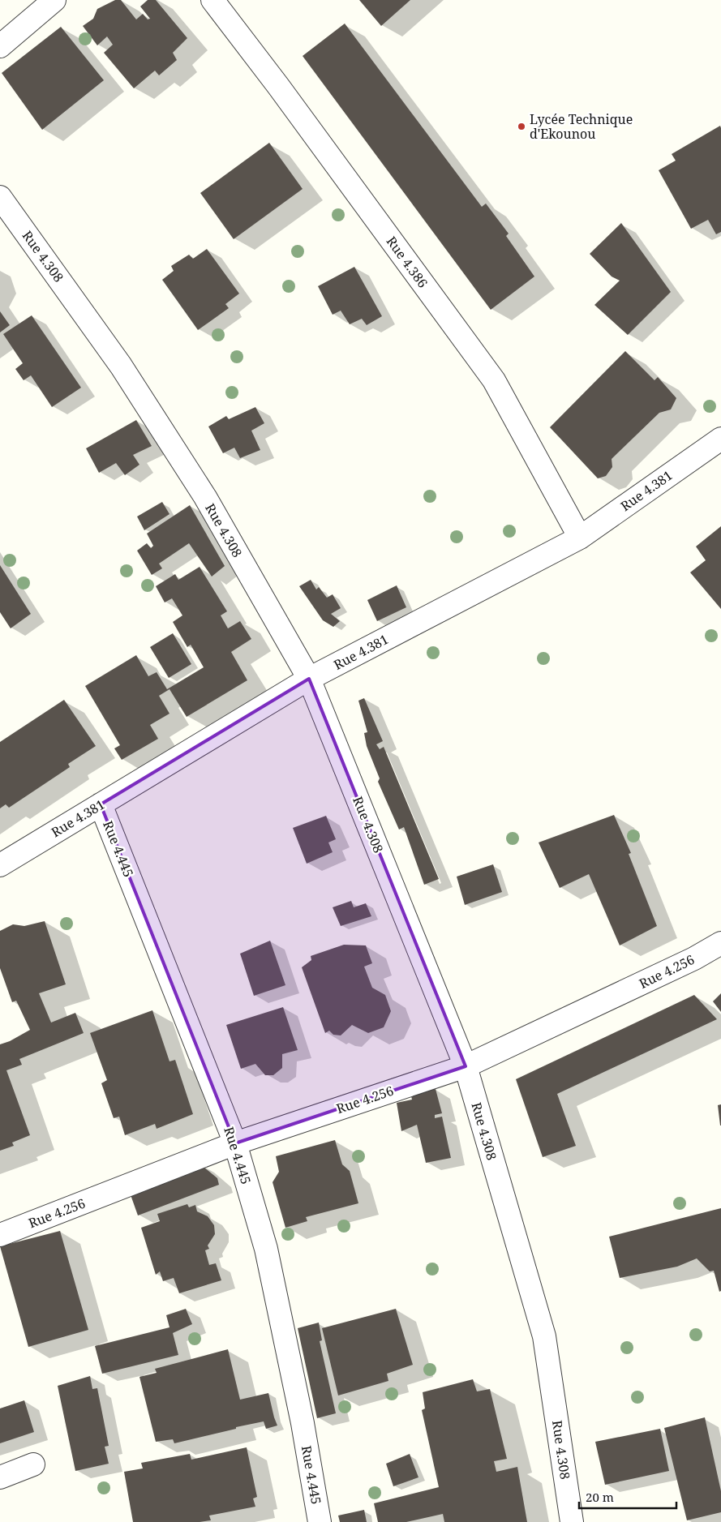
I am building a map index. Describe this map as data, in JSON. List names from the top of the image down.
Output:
{
  "streets": {
    "street": [
      "Rue 4.308",
      "Rue 4.386",
      "Rue 4.381",
      "Rue 4.445",
      "Rue 4.256"
    ]
  },
  "crossings": [
    ["Rue 4.308", "Rue 4.381"],
    ["Rue 4.308", "Rue 4.256"],
    ["Rue 4.386", "Rue 4.381"],
    ["Rue 4.381", "Rue 4.445"],
    ["Rue 4.445", "Rue 4.256"]
  ],
  "places": ["Lycée Technique d'Ekounou"],
  "scale_bar": "20 m"
}
